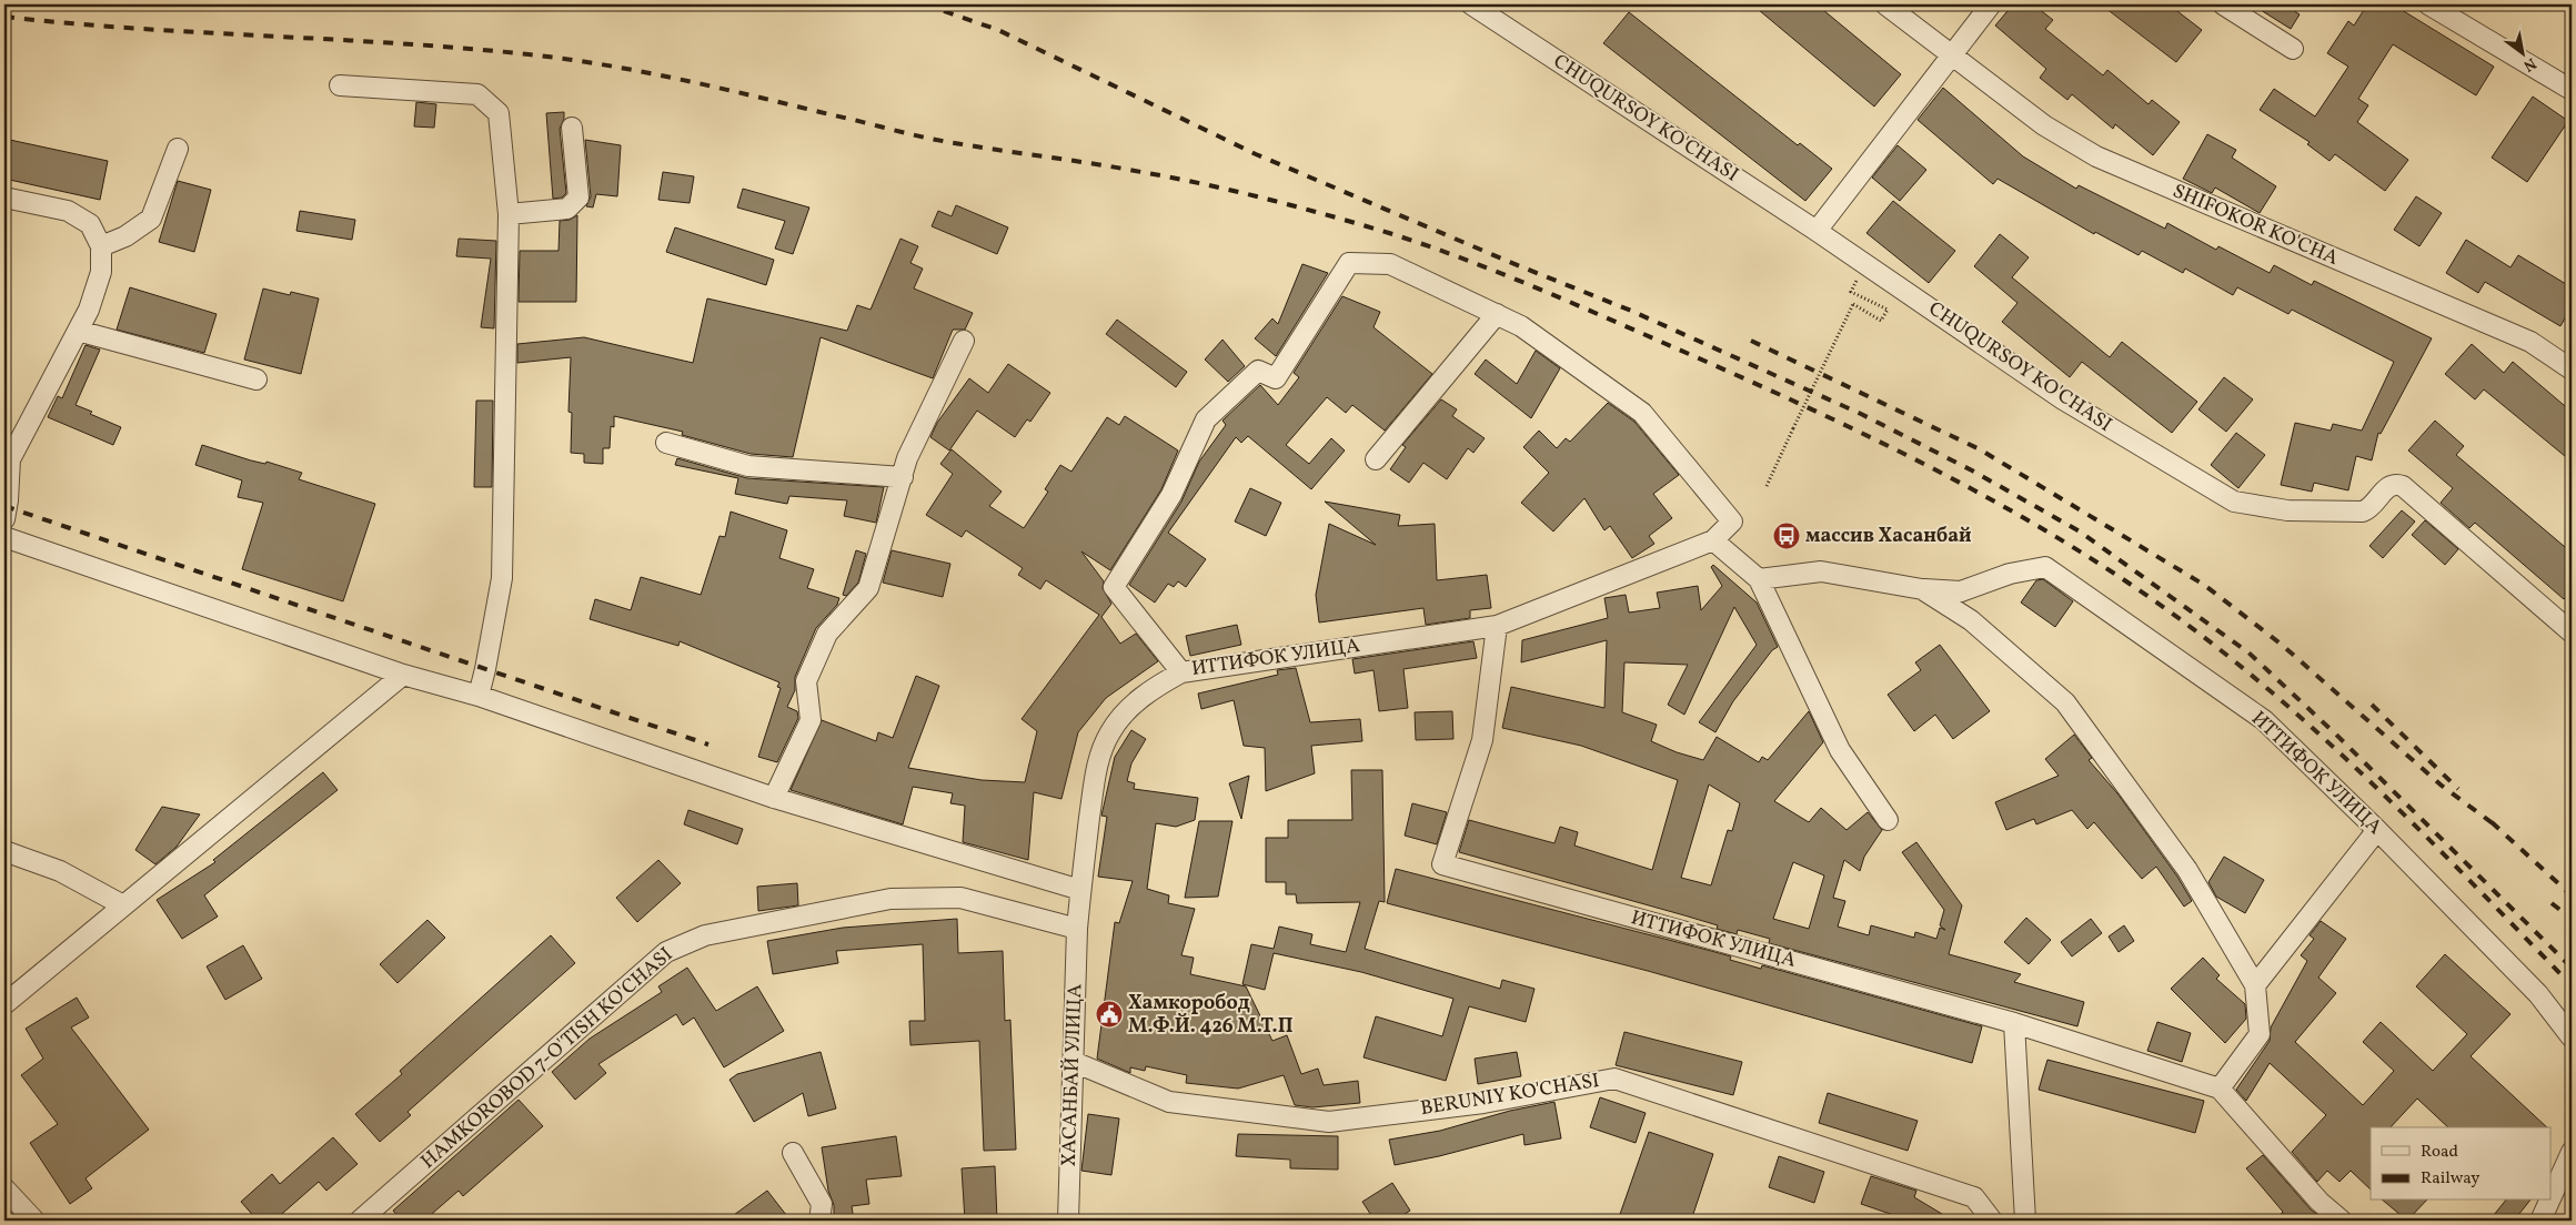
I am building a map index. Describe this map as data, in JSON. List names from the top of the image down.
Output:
{
  "streets": {
    "street": [
      "CHUQURSOY KO'CHASI",
      "SHIFOKOR KO'CHA",
      "ИТТИФОК УЛИЦА",
      "HAMKOROBOD 7-O'TISH KO'CHASI",
      "ХАСАНБАЙ УЛИЦА",
      "BERUNIY KO'CHASI"
    ]
  },
  "crossings": [
    ["ИТТИФОК УЛИЦА", "HAMKOROBOD 7-O'TISH KO'CHASI"],
    ["ИТТИФОК УЛИЦА", "ХАСАНБАЙ УЛИЦА"],
    ["HAMKOROBOD 7-O'TISH KO'CHASI", "ХАСАНБАЙ УЛИЦА"],
    ["ХАСАНБАЙ УЛИЦА", "BERUNIY KO'CHASI"]
  ],
  "places": {
    "bus stop": ["массив Хасанбай"],
    "public building": ["Хамкоробод М.Ф.Й. 426 М.Т.П"]
  },
  "legend": ["Road", "Railway"],
  "north": "bottom right"
}
